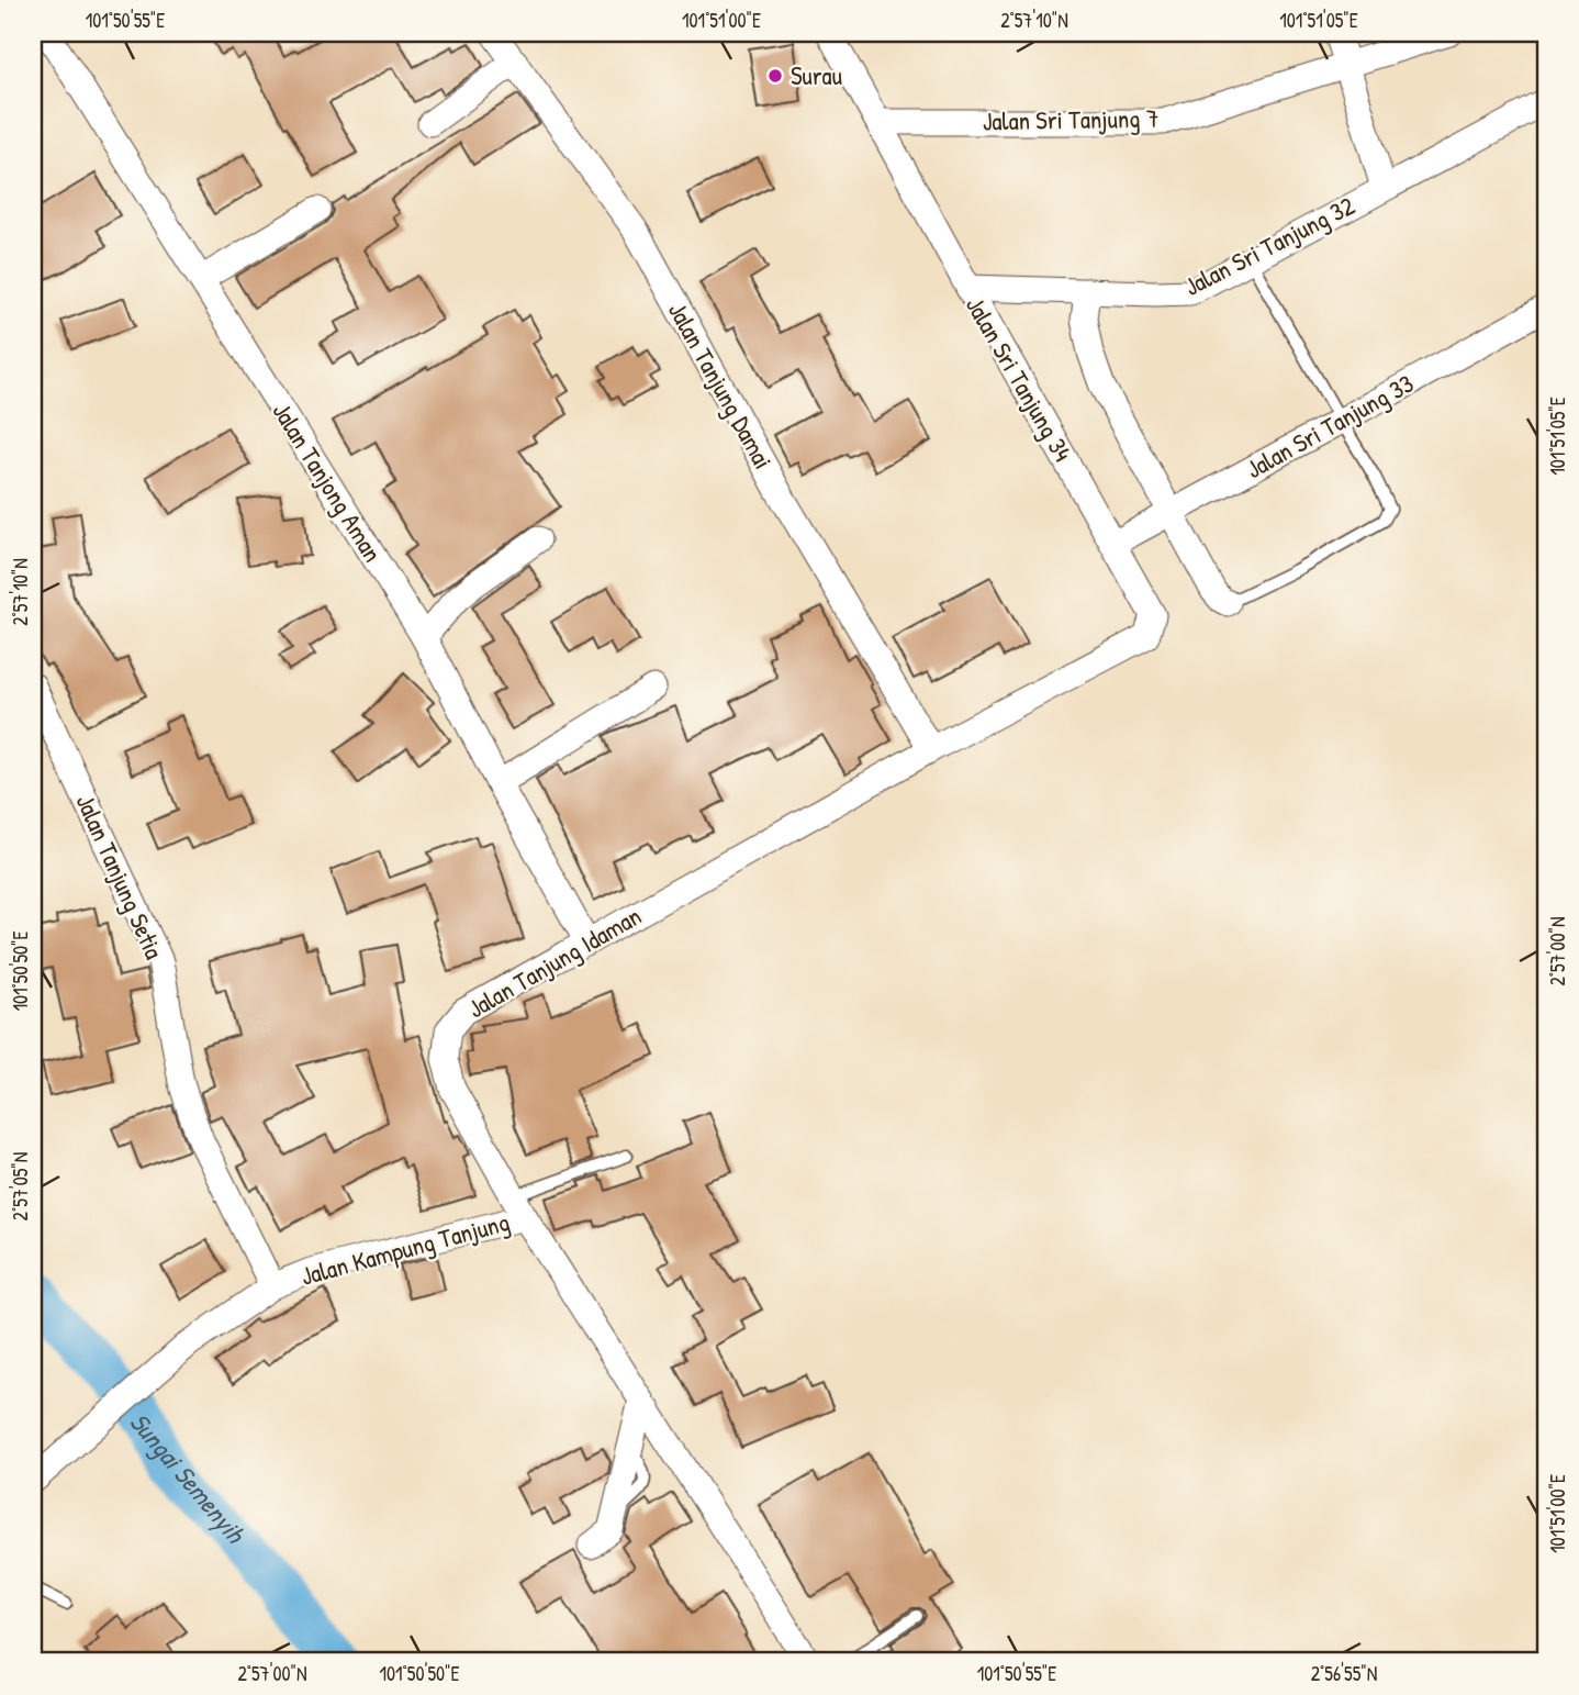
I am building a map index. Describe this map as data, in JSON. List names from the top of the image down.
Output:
{
  "streets": {
    "street": [
      "Jalan Sri Tanjung 7",
      "Jalan Sri Tanjung 32",
      "Jalan Sri Tanjung 34",
      "Jalan Tanjung Damai",
      "Jalan Sri Tanjung 33",
      "Jalan Tanjong Aman",
      "Jalan Tanjung Setia",
      "Jalan Tanjung Idaman",
      "Jalan Kampung Tanjung"
    ]
  },
  "crossings": [
    ["Jalan Sri Tanjung 7", "Jalan Sri Tanjung 34"],
    ["Jalan Sri Tanjung 32", "Jalan Sri Tanjung 34"],
    ["Jalan Sri Tanjung 34", "Jalan Sri Tanjung 33"],
    ["Jalan Sri Tanjung 34", "Jalan Tanjung Idaman"],
    ["Jalan Tanjung Damai", "Jalan Tanjung Idaman"],
    ["Jalan Tanjong Aman", "Jalan Tanjung Idaman"],
    ["Jalan Tanjung Setia", "Jalan Kampung Tanjung"],
    ["Jalan Tanjung Idaman", "Jalan Kampung Tanjung"]
  ],
  "water": ["Sungai Semenyih"],
  "places": ["Surau"],
  "coordinates": [
    "101°50'55\"E",
    "101°51'00\"E",
    "2°57'10\"N",
    "101°51'05\"E",
    "2°57'00\"N",
    "101°50'50\"E",
    "2°57'05\"N",
    "2°56'55\"N"
  ]
}
